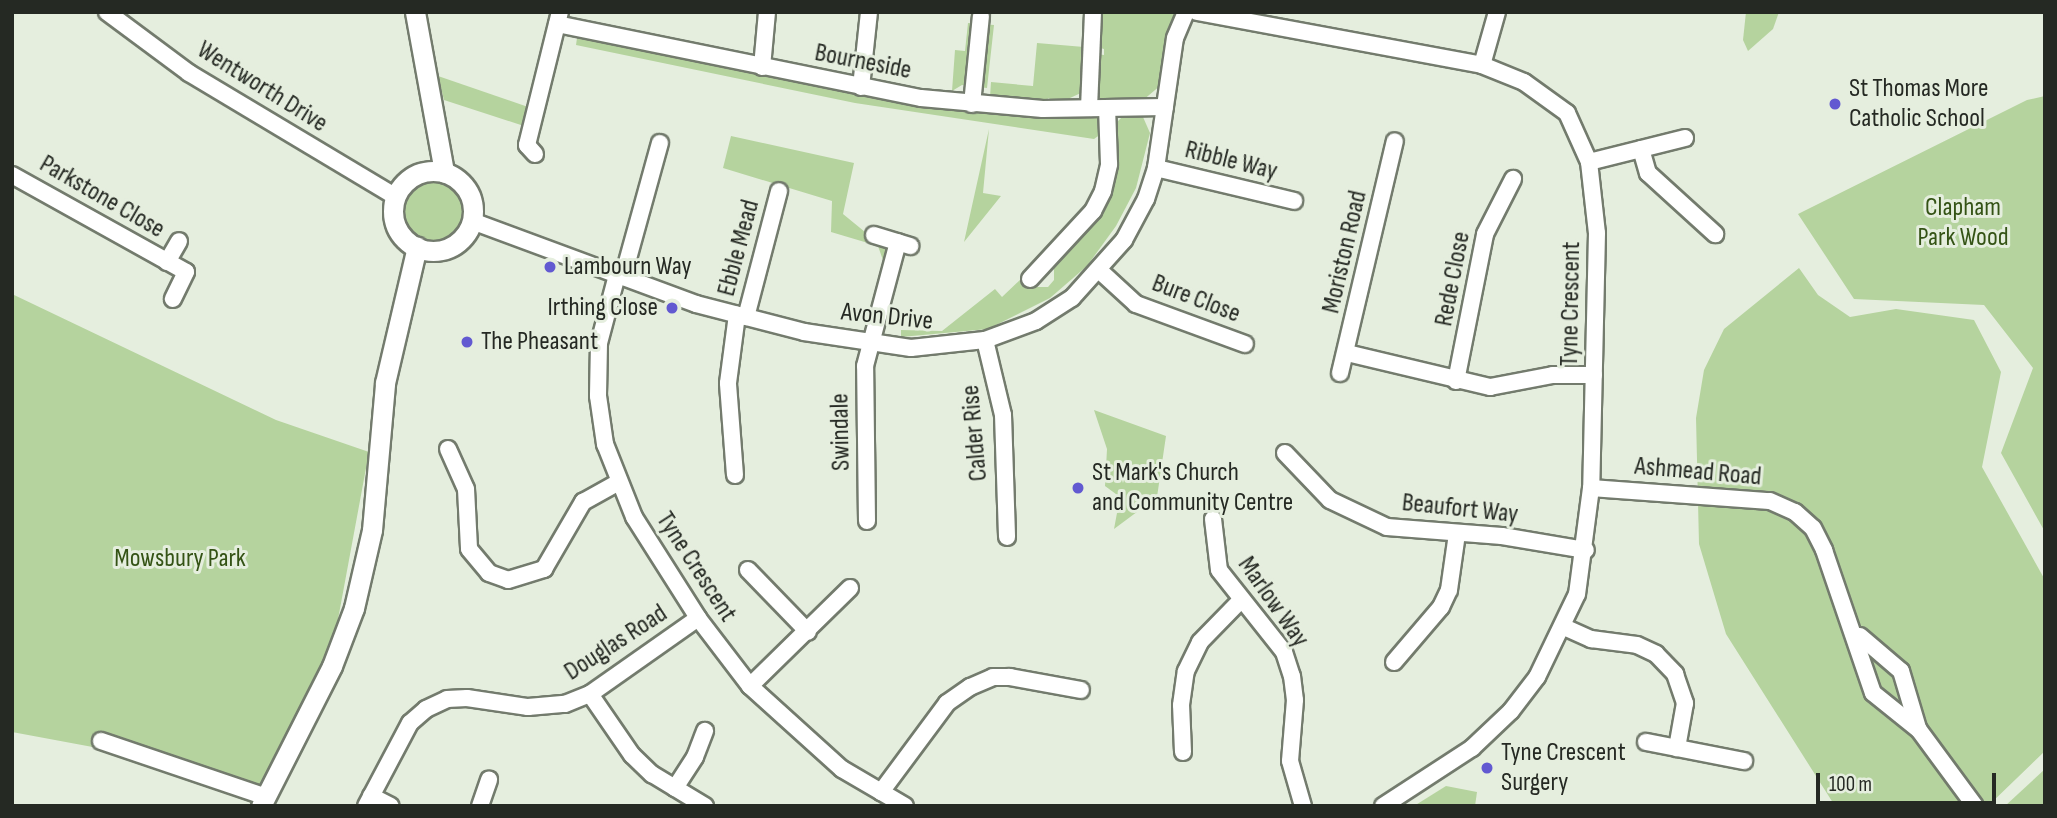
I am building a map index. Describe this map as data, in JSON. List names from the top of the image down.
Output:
{
  "streets": {
    "street": [
      "Bourneside",
      "Wentworth Drive",
      "Ribble Way",
      "Parkstone Close",
      "Ebble Mead",
      "Moriston Road",
      "Rede Close",
      "Bure Close",
      "Tyne Crescent",
      "Avon Drive",
      "Swindale",
      "Calder Rise",
      "Ashmead Road",
      "Beaufort Way",
      "Marlow Way",
      "Douglas Road"
    ]
  },
  "crossings": [
    ["Bourneside", "Avon Drive"],
    ["Wentworth Drive", "Avon Drive"],
    ["Ribble Way", "Avon Drive"],
    ["Ebble Mead", "Avon Drive"],
    ["Moriston Road", "Rede Close"],
    ["Moriston Road", "Tyne Crescent"],
    ["Bure Close", "Avon Drive"],
    ["Tyne Crescent", "Avon Drive"],
    ["Tyne Crescent", "Ashmead Road"],
    ["Tyne Crescent", "Beaufort Way"],
    ["Tyne Crescent", "Douglas Road"],
    ["Avon Drive", "Swindale"],
    ["Avon Drive", "Calder Rise"]
  ],
  "parks": ["Clapham Park Wood", "Mowsbury Park"],
  "places": [
    "St Thomas More Catholic School",
    "Lambourn Way",
    "Irthing Close",
    "The Pheasant",
    "St Mark's Church and Community Centre",
    "Tyne Crescent Surgery"
  ],
  "scale_bar": "100 m"
}
